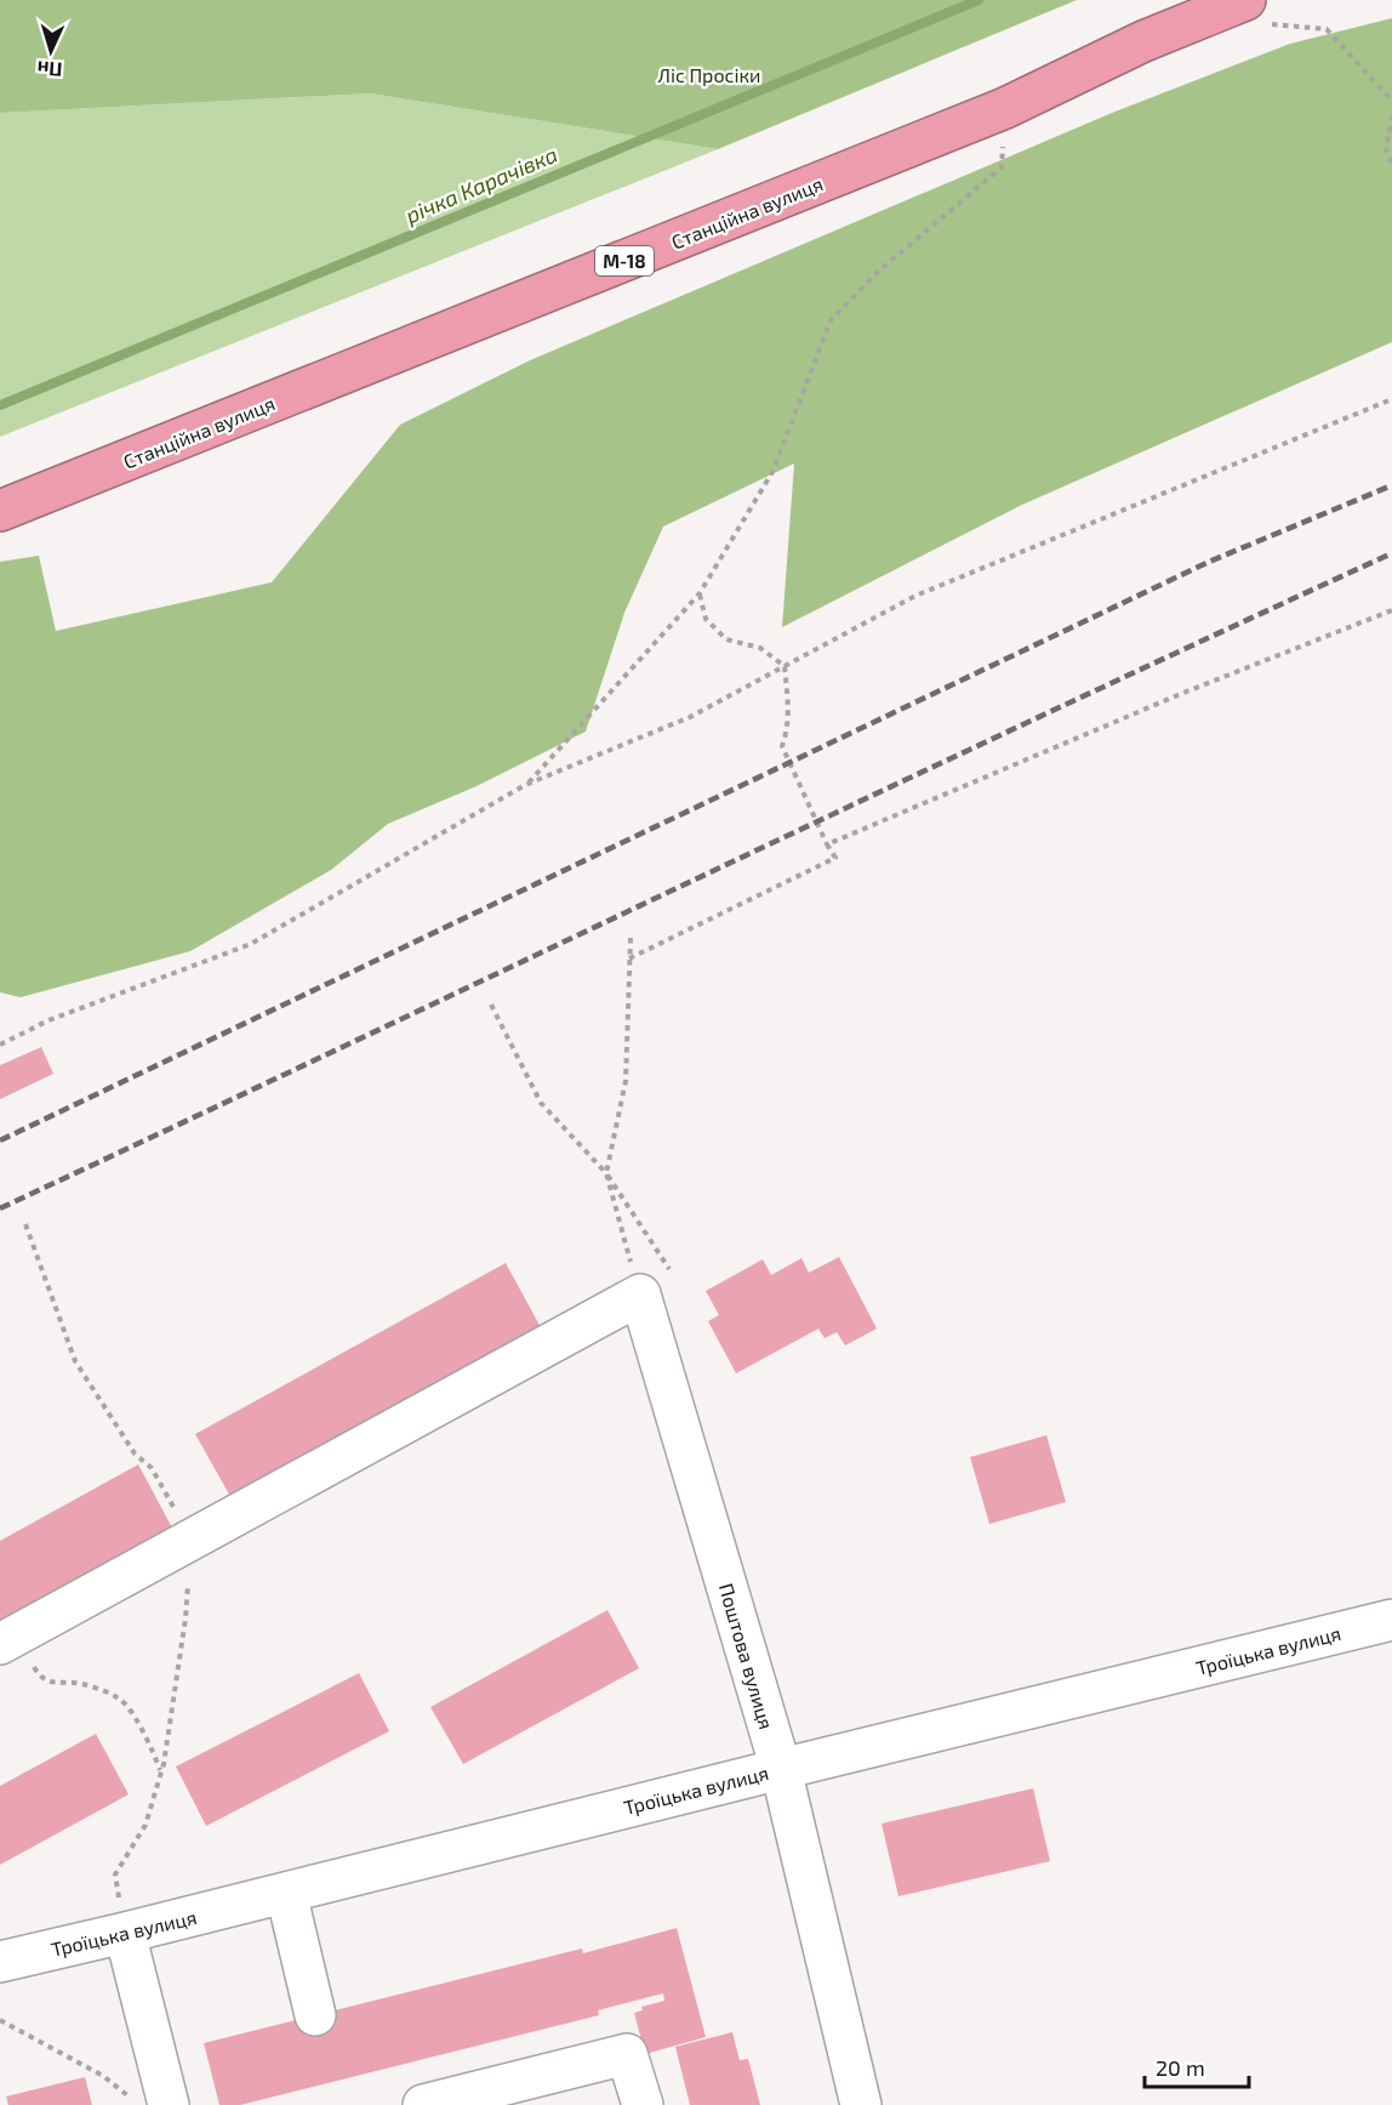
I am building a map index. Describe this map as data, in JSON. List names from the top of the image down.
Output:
{
  "streets": {
    "highway": ["Станційна вулиця", "М-18"],
    "street": ["Троїцька вулиця", "Поштова вулиця"]
  },
  "crossings": [
    ["Троїцька вулиця", "Поштова вулиця"]
  ],
  "water": ["річка Карачівка"],
  "parks": ["Ліс Просіки"],
  "scale_bar": "20 m",
  "north": "bottom"
}
